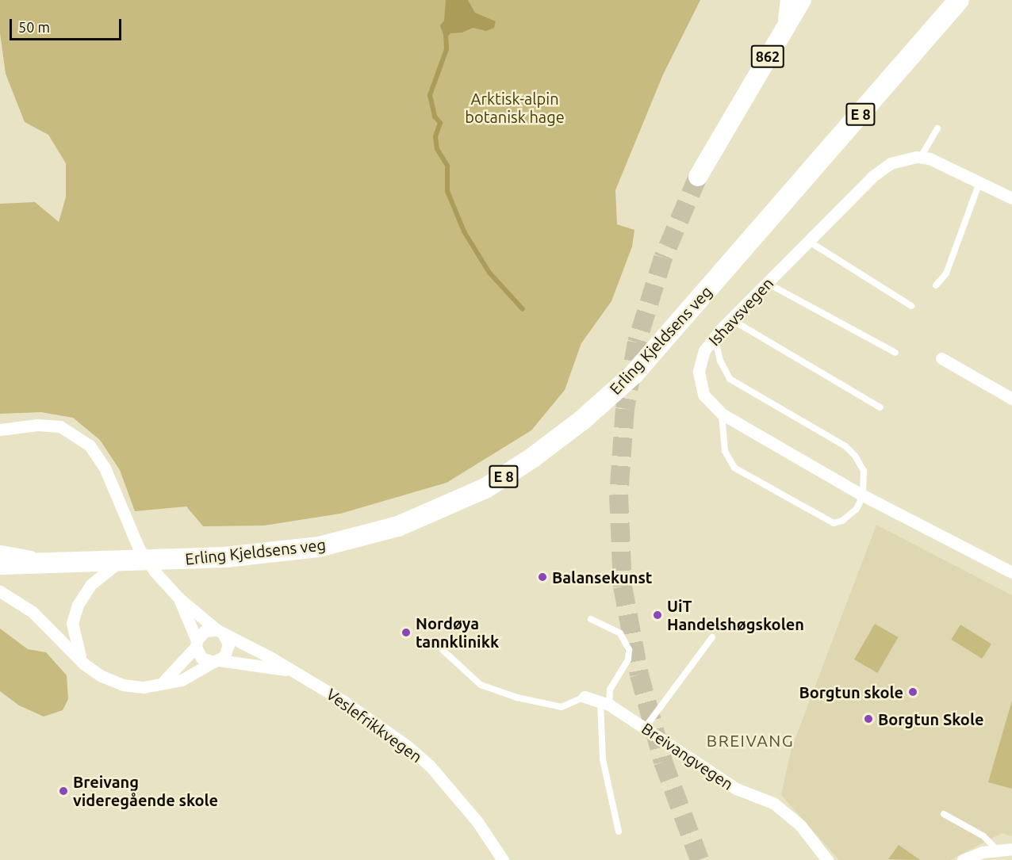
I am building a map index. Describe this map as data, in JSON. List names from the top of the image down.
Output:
{
  "streets": {
    "highway": ["E 8", "Erling Kjeldsens veg"],
    "main road": ["862"],
    "street": ["Ishavsvegen", "Veslefrikkvegen", "Breivangvegen"]
  },
  "districts": ["BREIVANG"],
  "parks": ["Arktisk-alpin botanisk hage"],
  "places": [
    "Balansekunst",
    "UiT Handelshøgskolen",
    "Nordøya tannklinikk",
    "Borgtun skole",
    "Borgtun Skole",
    "Breivang videregående skole"
  ],
  "scale_bar": "50 m"
}
